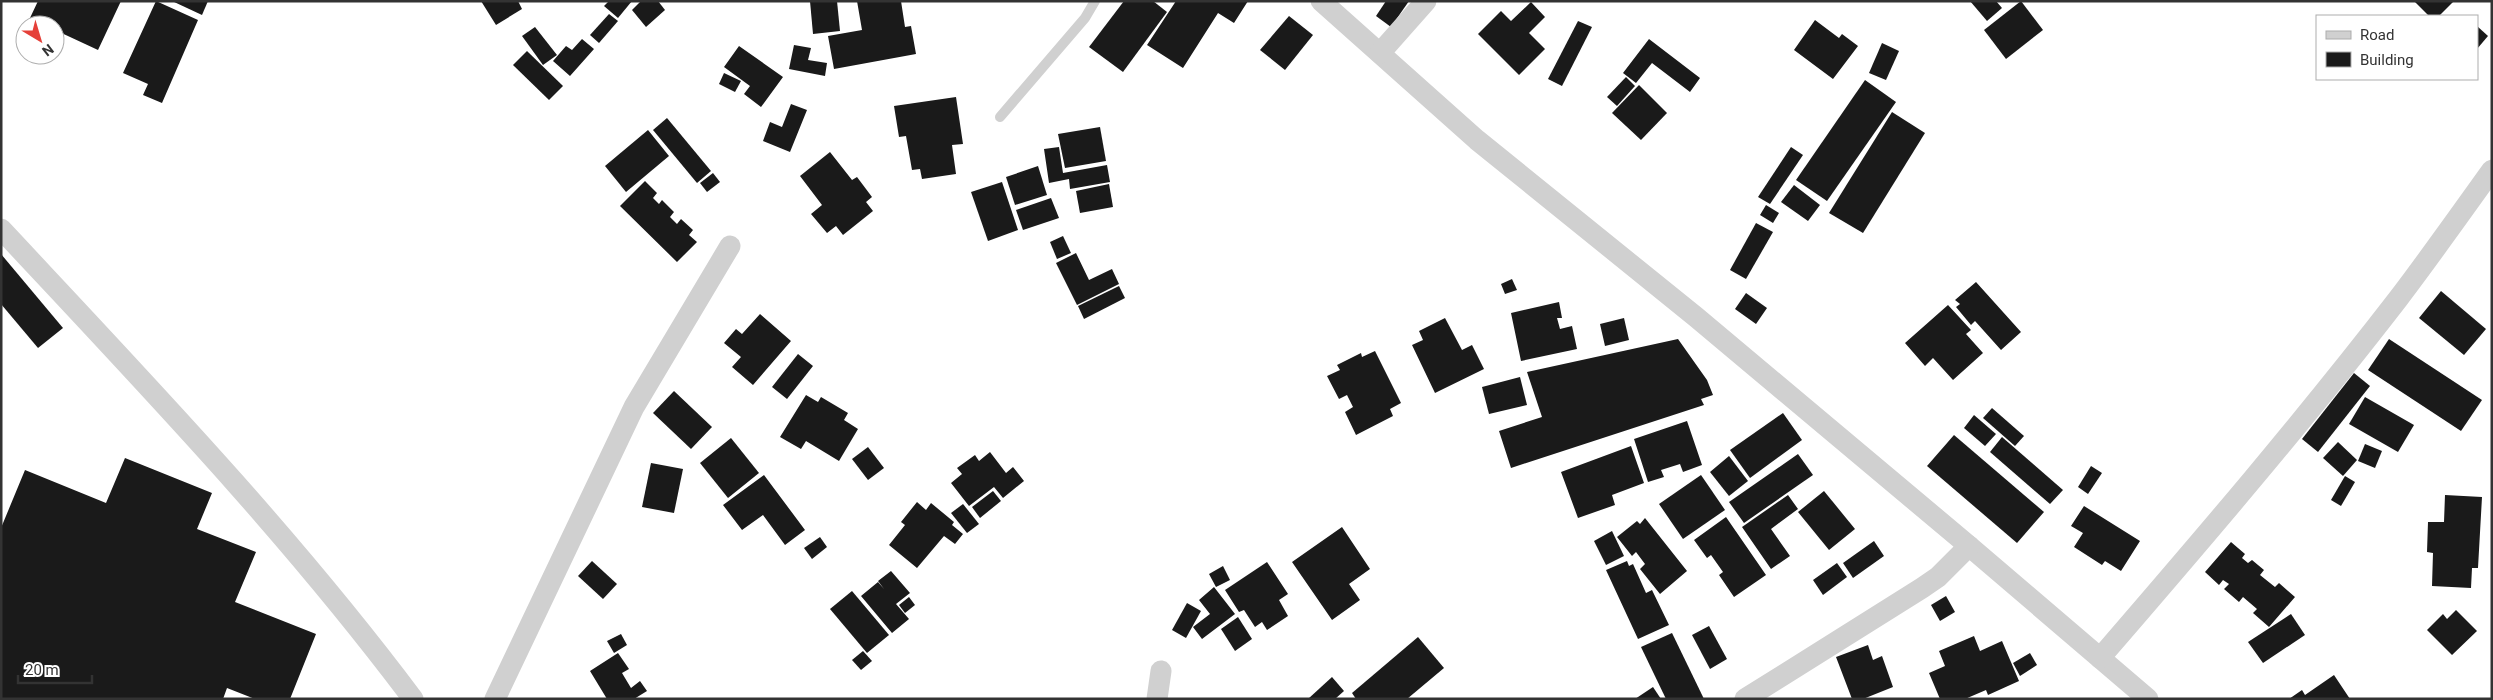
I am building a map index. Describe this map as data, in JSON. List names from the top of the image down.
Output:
{
  "legend": ["Road", "Building"],
  "scale_bar": "20 m",
  "north": "bottom right"
}
